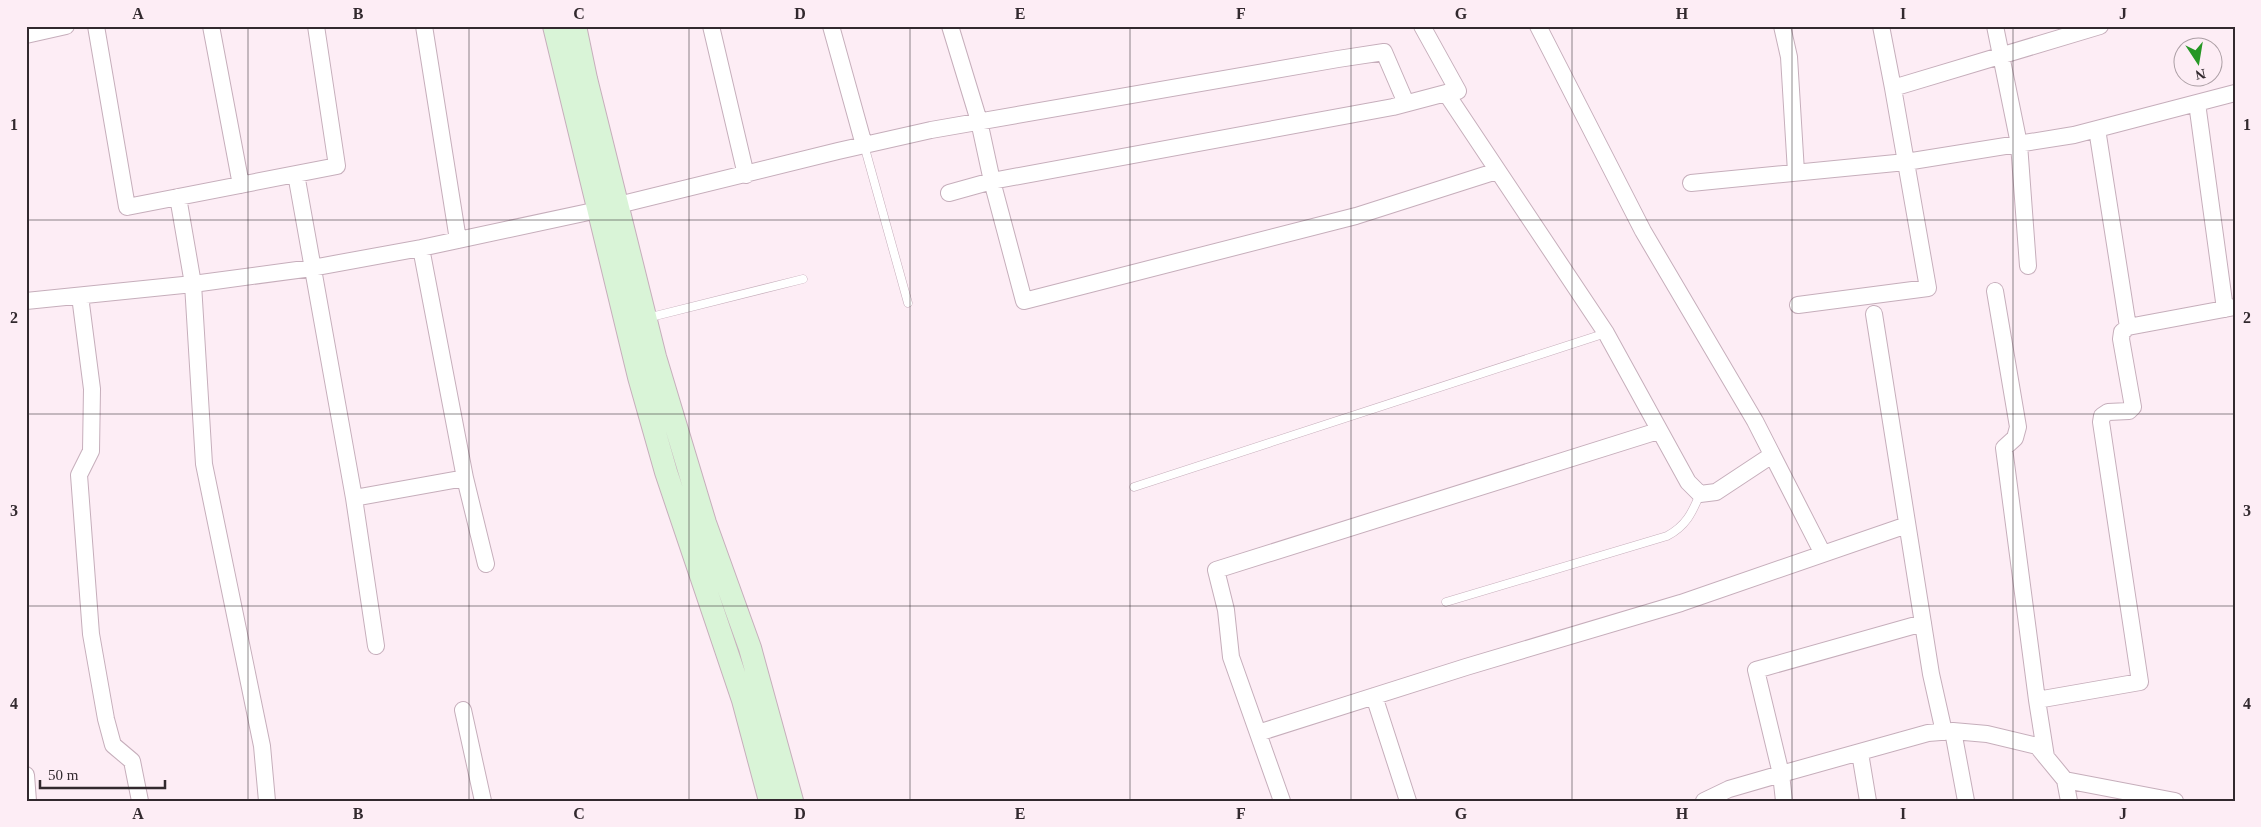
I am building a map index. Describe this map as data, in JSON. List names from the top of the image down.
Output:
{
  "scale_bar": "50 m",
  "north": "bottom",
  "grid": {
    "columns": [
      "A",
      "B",
      "C",
      "D",
      "E",
      "F",
      "G",
      "H",
      "I",
      "J"
    ],
    "rows": [
      "1",
      "2",
      "3",
      "4"
    ]
  }
}
